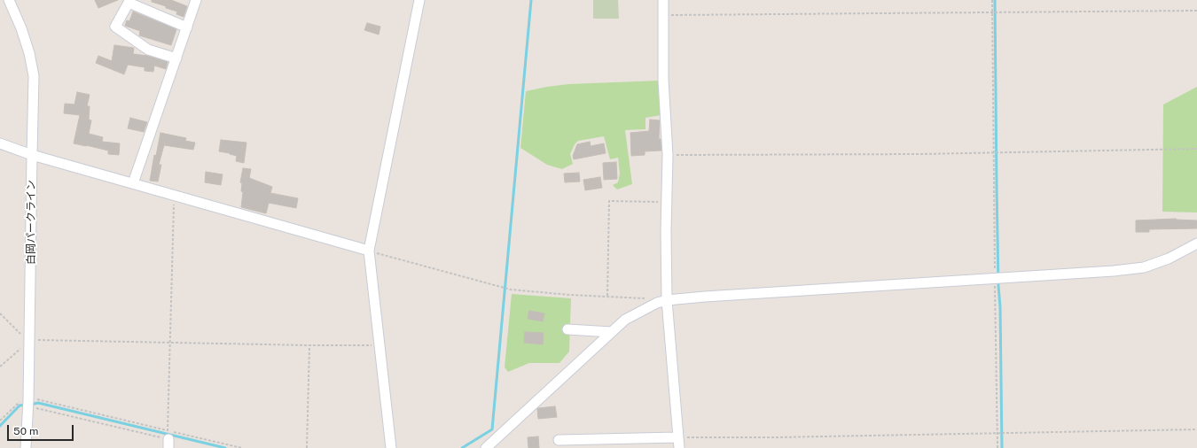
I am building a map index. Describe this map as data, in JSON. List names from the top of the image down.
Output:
{
  "streets": {
    "street": ["白岡パークライン"]
  },
  "scale_bar": "50 m"
}
